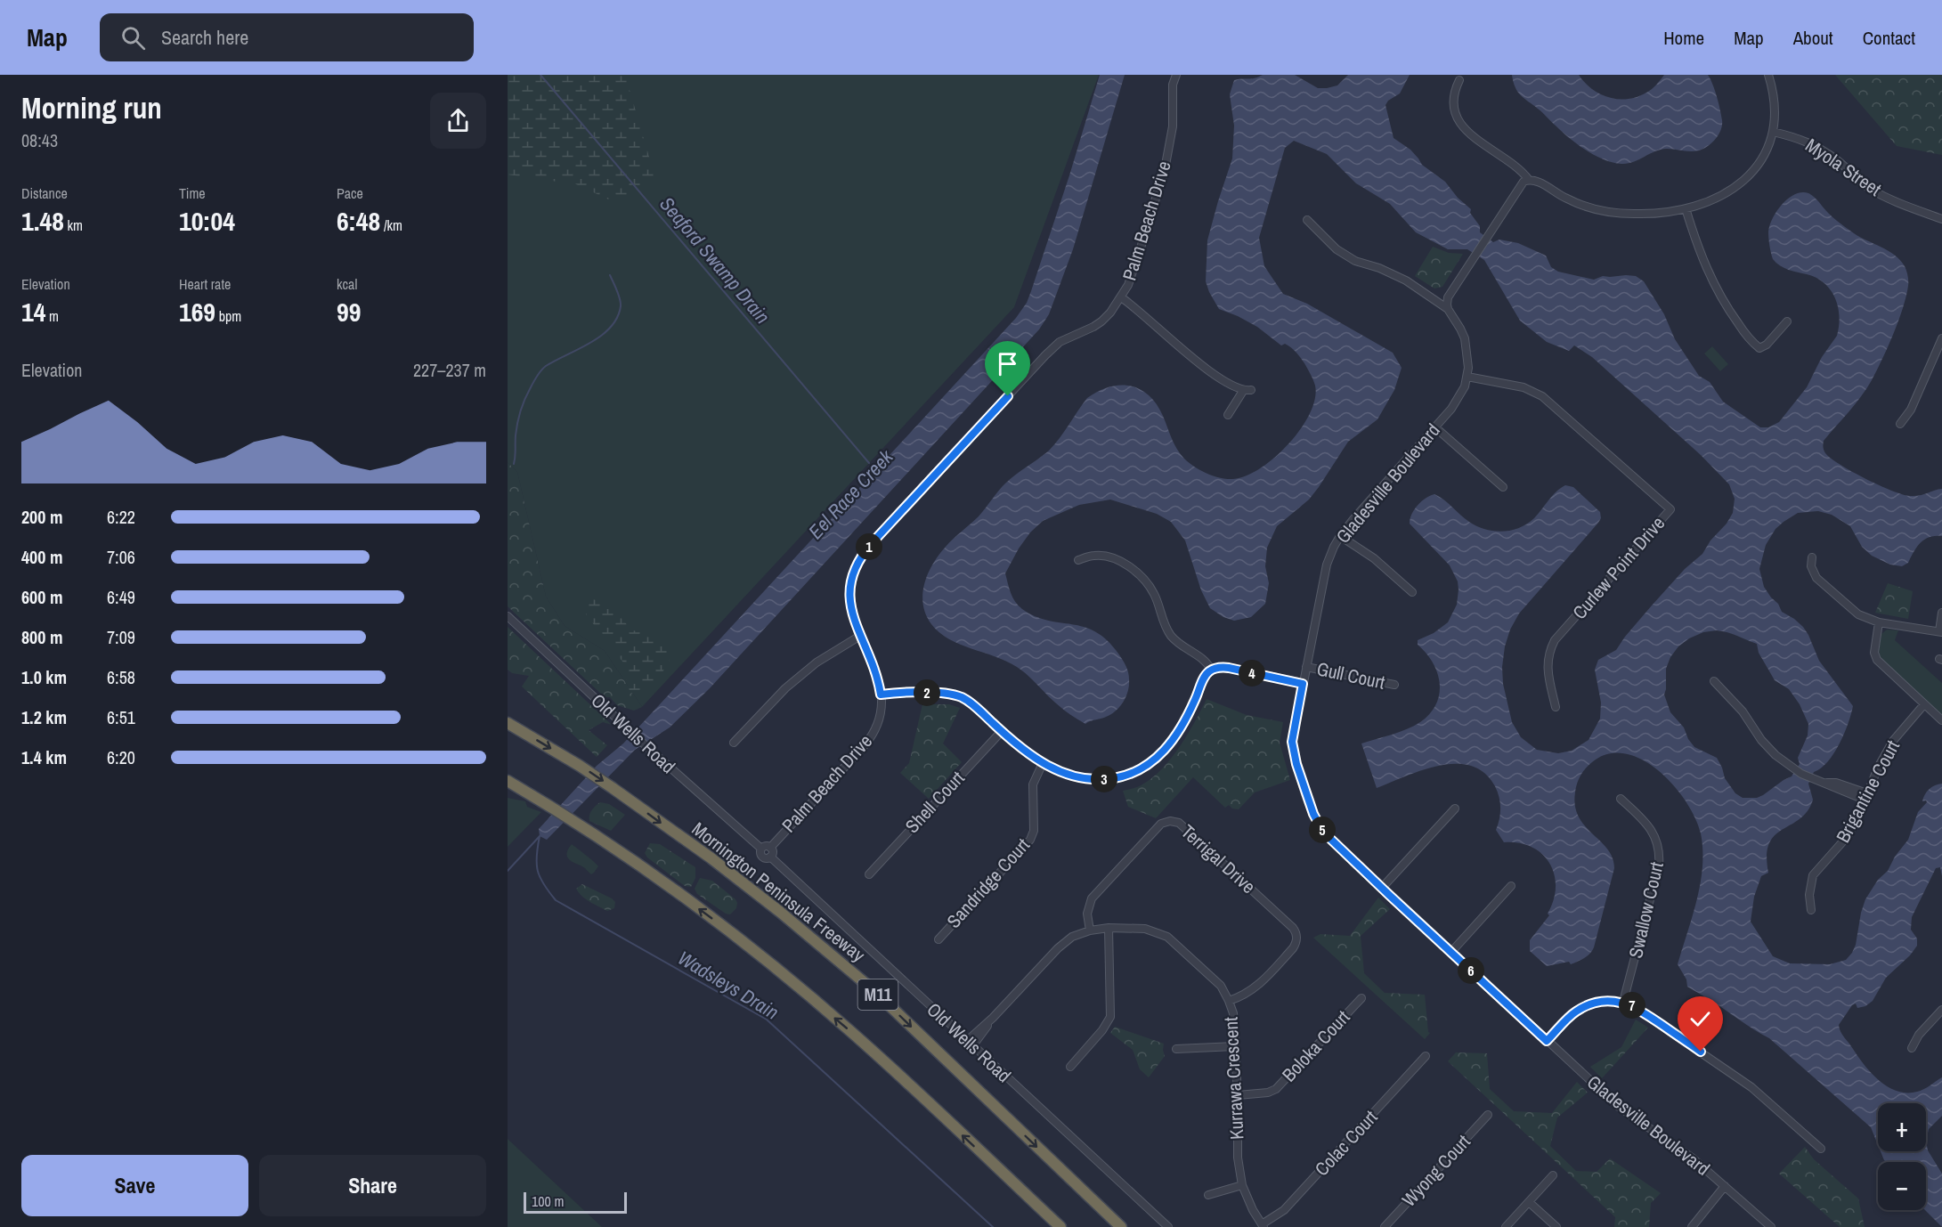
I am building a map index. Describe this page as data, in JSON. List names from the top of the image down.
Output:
{
  "streets": {
    "highway": ["Mornington Peninsula Freeway", "M11"],
    "street": [
      "Myola Street",
      "Palm Beach Drive",
      "Gladesville Boulevard",
      "Curlew Point Drive",
      "Gull Court",
      "Old Wells Road",
      "Brigantine Court",
      "Shell Court",
      "Terrigal Drive",
      "Sandridge Court",
      "Swallow Court",
      "Boloka Court",
      "Kurrawa Crescent",
      "Colac Court",
      "Wyong Court"
    ]
  },
  "crossings": [
    ["Palm Beach Drive", "Old Wells Road"],
    ["Gladesville Boulevard", "Curlew Point Drive"],
    ["Gladesville Boulevard", "Gull Court"],
    ["Old Wells Road", "Kurrawa Crescent"],
    ["Terrigal Drive", "Kurrawa Crescent"],
    ["Boloka Court", "Kurrawa Crescent"],
    ["Kurrawa Crescent", "Colac Court"]
  ],
  "water": ["Seaford Swamp Drain", "Eel Race Creek", "Wadsleys Drain"],
  "scale_bar": "100 m",
  "page": {
    "header": "Map",
    "search": "Search here",
    "nav": [
      "Home",
      "Map",
      "About",
      "Contact"
    ],
    "heading": ["Morning run", "08:43"],
    "stats": [
      ["Distance", "1.48 km"],
      ["Time", "10:04"],
      ["Pace", "6:48 /km"],
      ["Elevation", "14 m"],
      ["Heart rate", "169 bpm"],
      ["kcal", "99"]
    ],
    "chart": ["Elevation", "227–237 m"],
    "list": [
      {
        "name": "200 m",
        "note": "6:22"
      },
      {
        "name": "400 m",
        "note": "7:06"
      },
      {
        "name": "600 m",
        "note": "6:49"
      },
      {
        "name": "800 m",
        "note": "7:09"
      },
      {
        "name": "1.0 km",
        "note": "6:58"
      },
      {
        "name": "1.2 km",
        "note": "6:51"
      },
      {
        "name": "1.4 km",
        "note": "6:20"
      }
    ],
    "pins": [
      "1",
      "4",
      "2",
      "3",
      "5",
      "6",
      "7"
    ],
    "map_buttons": ["+", "−"],
    "buttons": ["Save", "Share"],
    "scale": "100 m"
  }
}
